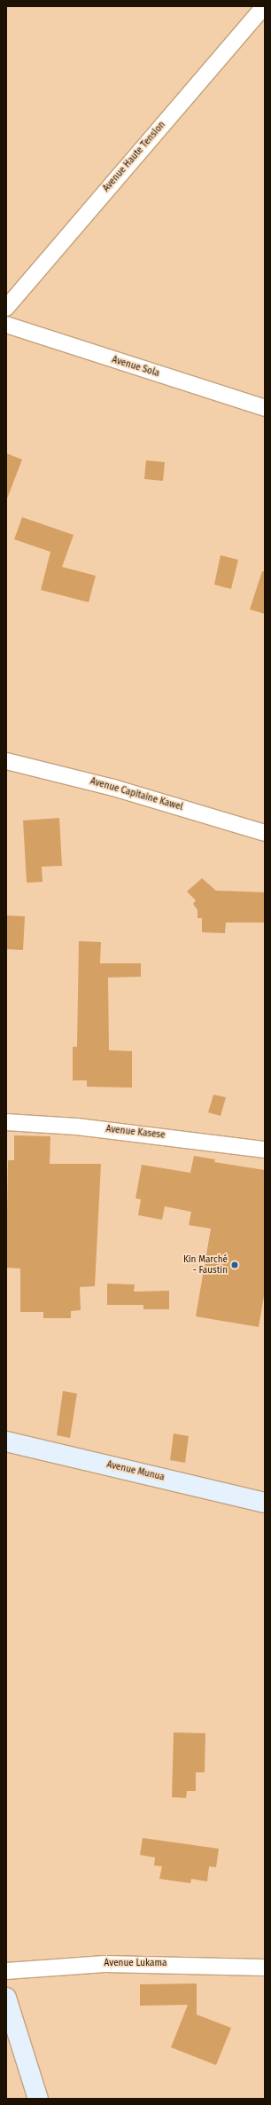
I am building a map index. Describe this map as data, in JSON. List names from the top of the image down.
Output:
{
  "streets": {
    "main road": ["Avenue Munua"],
    "street": [
      "Avenue Haute Tension",
      "Avenue Sola",
      "Avenue Capitaine Kawel",
      "Avenue Kasese",
      "Avenue Lukama"
    ]
  },
  "places": ["Kin Marché - Faustin"]
}
